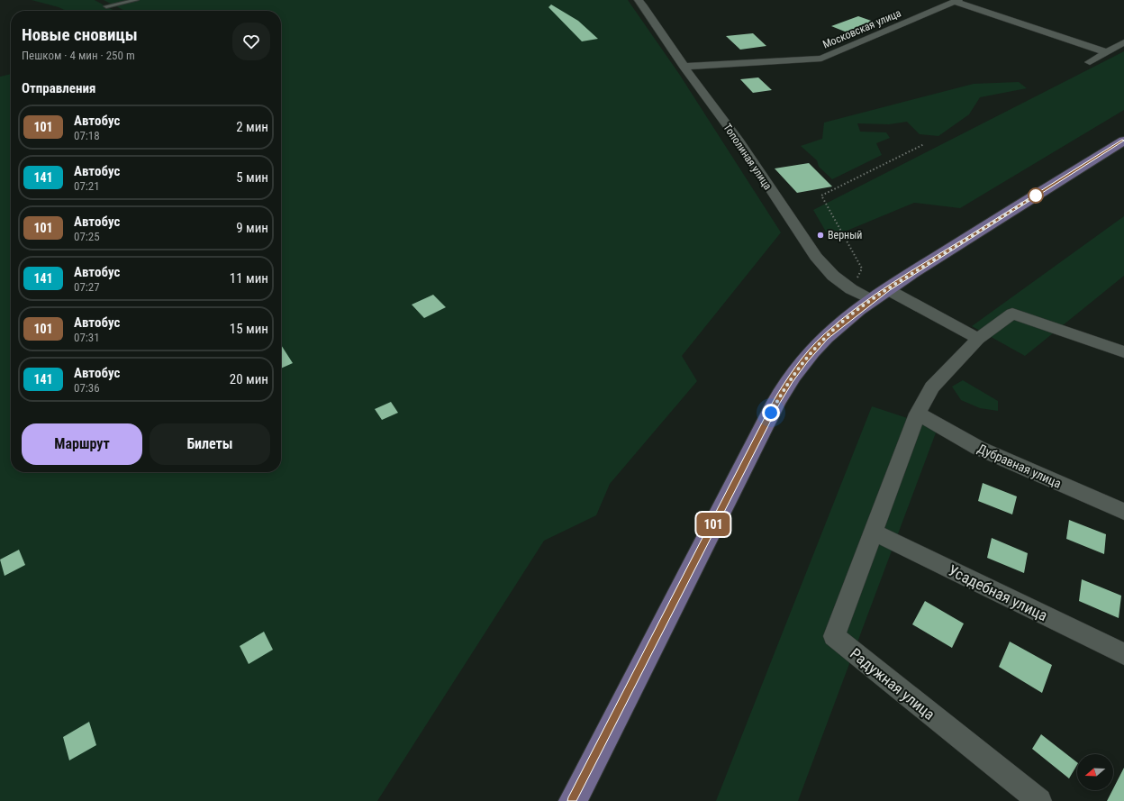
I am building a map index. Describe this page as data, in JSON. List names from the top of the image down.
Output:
{
  "streets": {
    "street": [
      "Московская улица",
      "Тополиная улица",
      "Дубравная улица",
      "Усадебная улица",
      "Радужная улица"
    ]
  },
  "crossings": [
    ["Московская улица", "Тополиная улица"],
    ["Усадебная улица", "Радужная улица"]
  ],
  "places": ["Верный"],
  "lines": ["bus line 101"],
  "north": "left",
  "page": {
    "on_map": "101",
    "heading": [
      ["Новые сновицы", "Пешком · 4 мин · 250 m"],
      "Отправления"
    ],
    "list": [
      {
        "mark": "101",
        "name": "Автобус",
        "note": "07:18",
        "value": "2 мин"
      },
      {
        "mark": "141",
        "name": "Автобус",
        "note": "07:21",
        "value": "5 мин"
      },
      {
        "mark": "101",
        "name": "Автобус",
        "note": "07:25",
        "value": "9 мин"
      },
      {
        "mark": "141",
        "name": "Автобус",
        "note": "07:27",
        "value": "11 мин"
      },
      {
        "mark": "101",
        "name": "Автобус",
        "note": "07:31",
        "value": "15 мин"
      },
      {
        "mark": "141",
        "name": "Автобус",
        "note": "07:36",
        "value": "20 мин"
      }
    ],
    "buttons": ["Маршрут", "Билеты"]
  }
}
